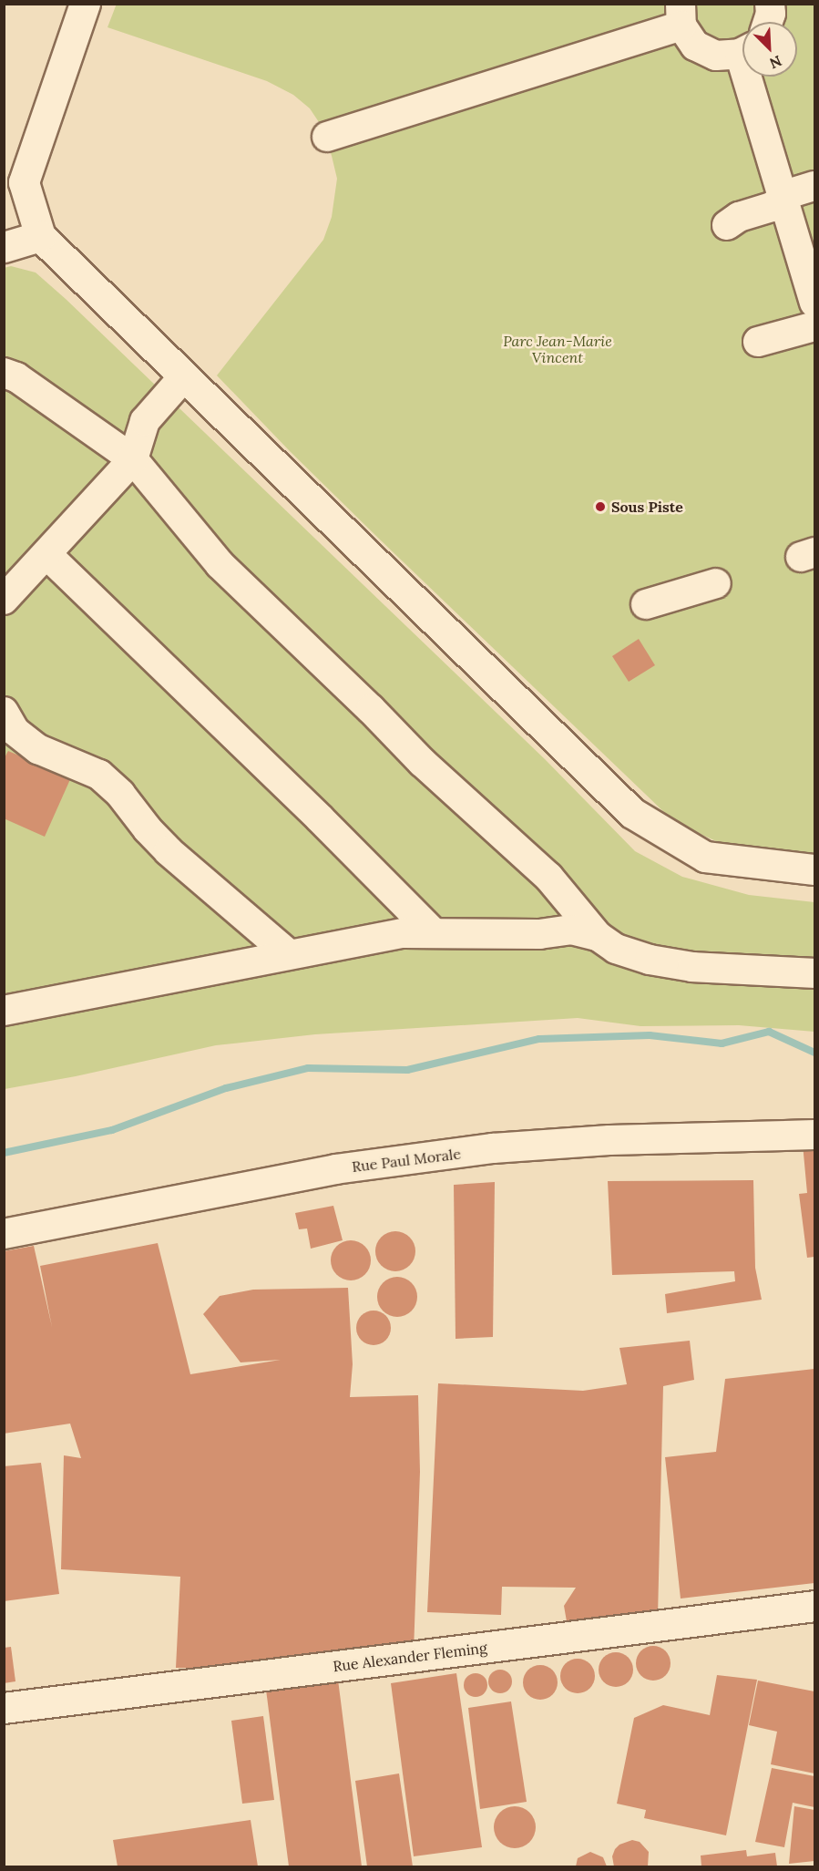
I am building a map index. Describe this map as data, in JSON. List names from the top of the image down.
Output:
{
  "streets": {
    "street": ["Rue Paul Morale", "Rue Alexander Fleming"]
  },
  "parks": ["Parc Jean-Marie Vincent"],
  "places": ["Sous Piste"],
  "north": "bottom right"
}
